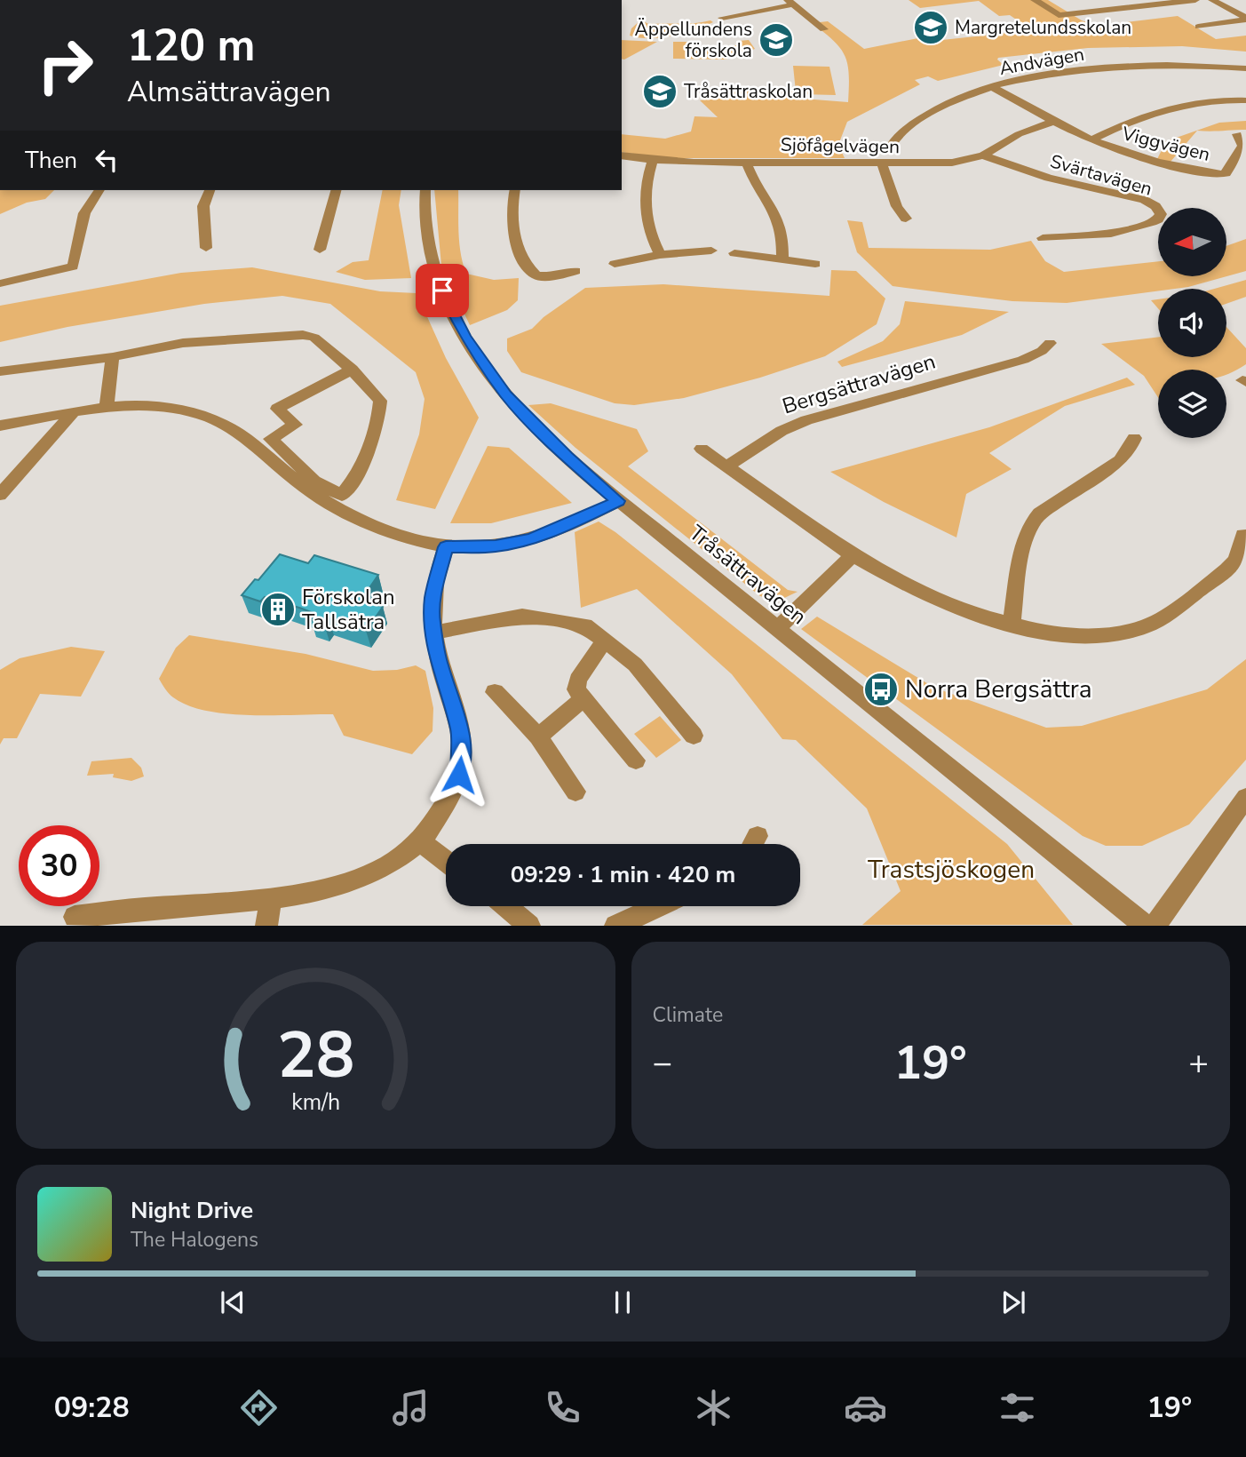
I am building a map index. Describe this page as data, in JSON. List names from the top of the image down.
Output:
{
  "streets": {
    "street": [
      "Andvägen",
      "Viggvägen",
      "Sjöfågelvägen",
      "Svärtavägen",
      "Bergsättravägen",
      "Tråsättravägen"
    ]
  },
  "crossings": [
    ["Andvägen", "Viggvägen"],
    ["Andvägen", "Sjöfågelvägen"],
    ["Viggvägen", "Sjöfågelvägen"],
    ["Sjöfågelvägen", "Svärtavägen"]
  ],
  "parks": ["Trastsjöskogen"],
  "places": {
    "school or university": ["Margretelundsskolan", "Äppellundens förskola", "Tråsättraskolan"],
    "building": ["Förskolan Tallsätra"],
    "bus stop": ["Norra Bergsättra"]
  },
  "north": "left",
  "page": {
    "turn": ["120 m", "Almsättravägen"],
    "then": "Then",
    "limit": "30",
    "trip": "09:29 · 1 min · 420 m",
    "tile": "Climate",
    "heat": ["−", "19°", "+"],
    "song": ["Night Drive", "The Halogens"],
    "tabs": ["09:28", "19°"],
    "gauge": ["28", "km/h"]
  }
}
